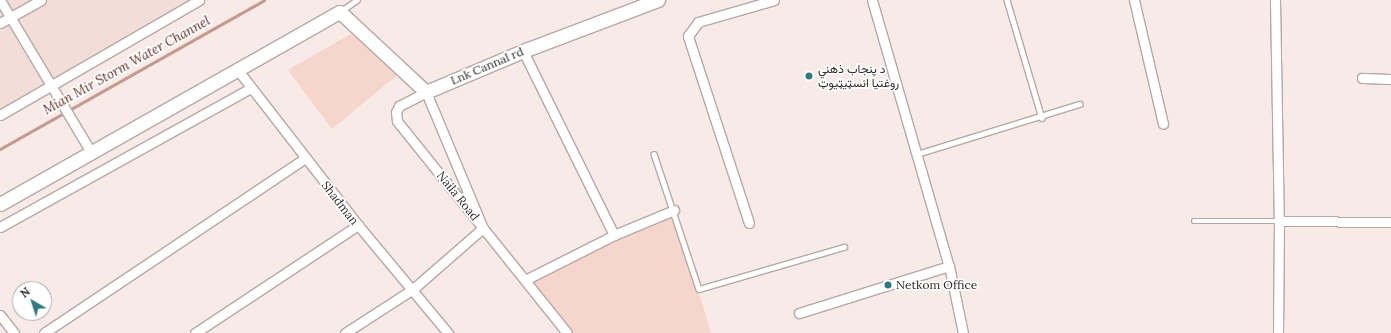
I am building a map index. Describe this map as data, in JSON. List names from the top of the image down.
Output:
{
  "streets": {
    "street": ["Lnk Cannal rd", "Naila Road", "Shadman"]
  },
  "crossings": [
    ["Lnk Cannal rd", "Naila Road"],
    ["Naila Road", "Shadman"]
  ],
  "water": ["Mian Mir Storm Water Channel"],
  "places": ["د پنجاب ذهني روغتیا انسټیټیوټ", "Netkom Office"],
  "north": "top left"
}
